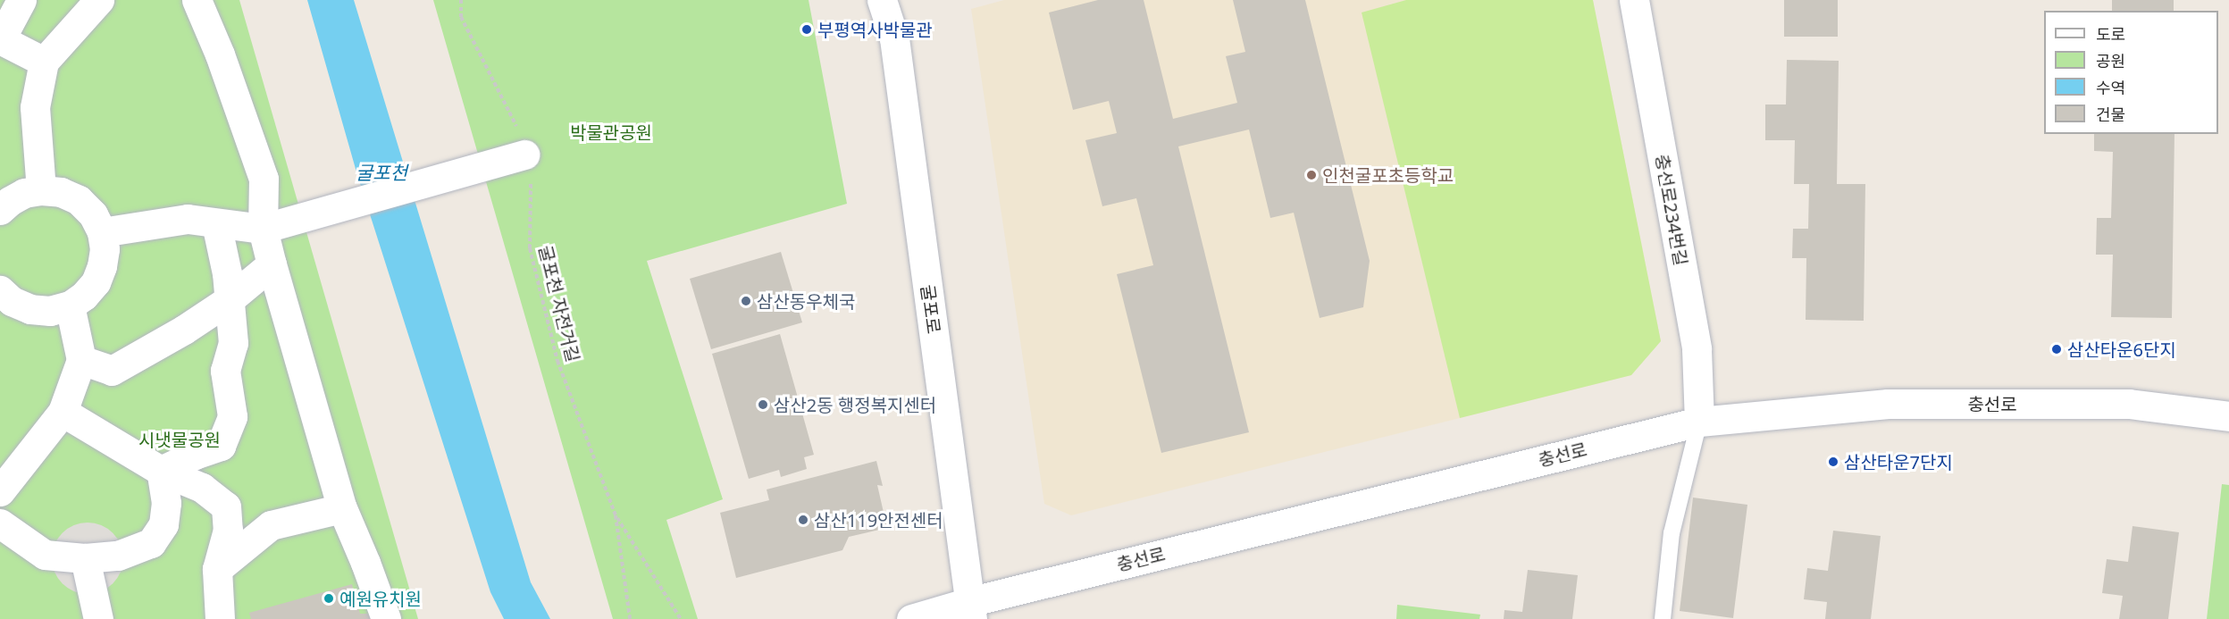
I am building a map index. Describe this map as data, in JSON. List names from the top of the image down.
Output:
{
  "streets": {
    "street": ["충선로234번길", "굴포로", "충선로"],
    "path": ["굴포천 자전거길"]
  },
  "crossings": [
    ["충선로234번길", "충선로"],
    ["굴포로", "충선로"]
  ],
  "water": ["굴포천"],
  "parks": ["박물관공원", "시냇물공원"],
  "places": [
    "부평역사박물관",
    "인천굴포초등학교",
    "삼산동우체국",
    "삼산타운6단지",
    "삼산2동 행정복지센터",
    "삼산타운7단지",
    "삼산119안전센터",
    "예원유치원"
  ],
  "legend": [
    "도로",
    "공원",
    "수역",
    "건물"
  ]
}
